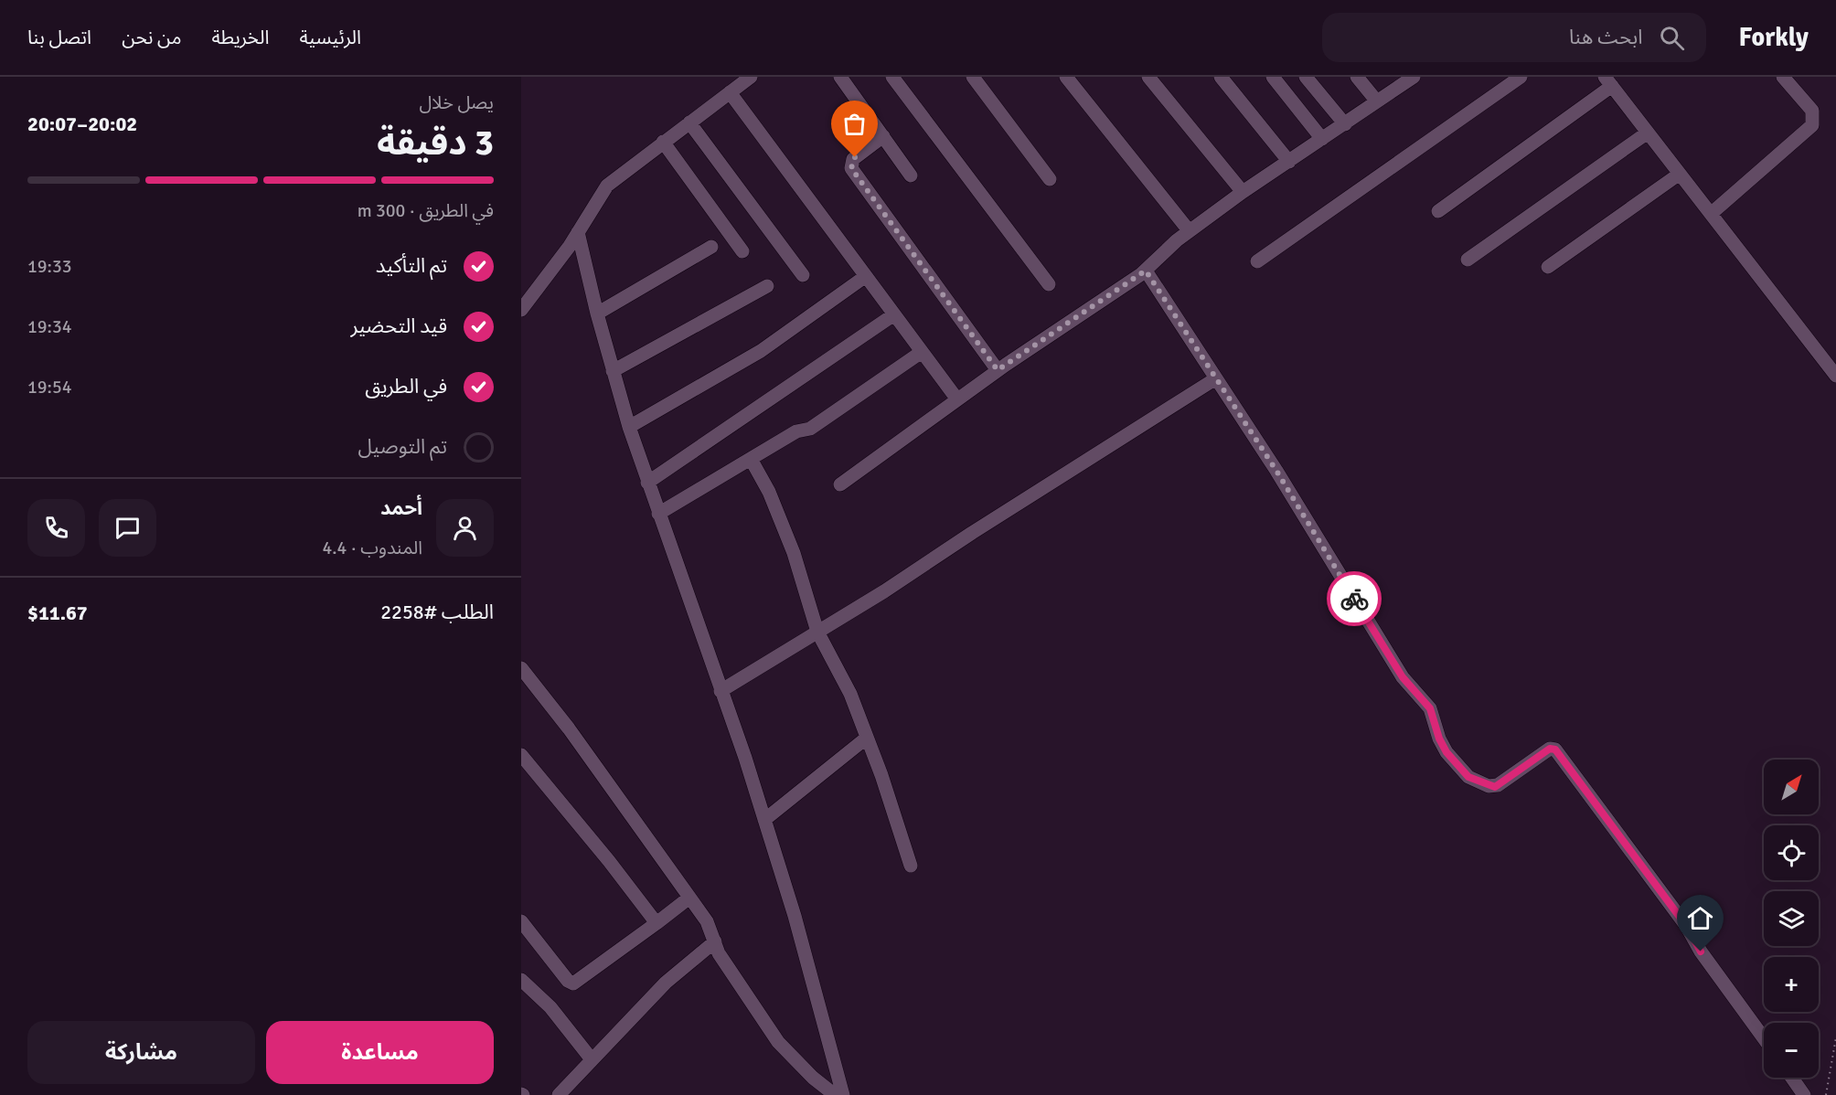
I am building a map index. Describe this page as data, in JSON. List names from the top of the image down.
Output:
{
  "north": "top right",
  "page": {
    "header": "Forkly",
    "search": "ابحث هنا",
    "nav": [
      "الرئيسية",
      "الخريطة",
      "من نحن",
      "اتصل بنا"
    ],
    "heading": ["3 دقيقة", "يصل خلال", "20:02–20:07"],
    "panel": [
      "أحمد",
      "المندوب · 4.4",
      "الطلب #2258",
      "$11.67"
    ],
    "bar": "في الطريق · 300 m",
    "list": [
      ["تم التأكيد", "19:33"],
      ["قيد التحضير", "19:34"],
      ["في الطريق", "19:54"],
      "تم التوصيل"
    ],
    "map_buttons": ["+", "−"],
    "buttons": ["مساعدة", "مشاركة"]
  }
}
